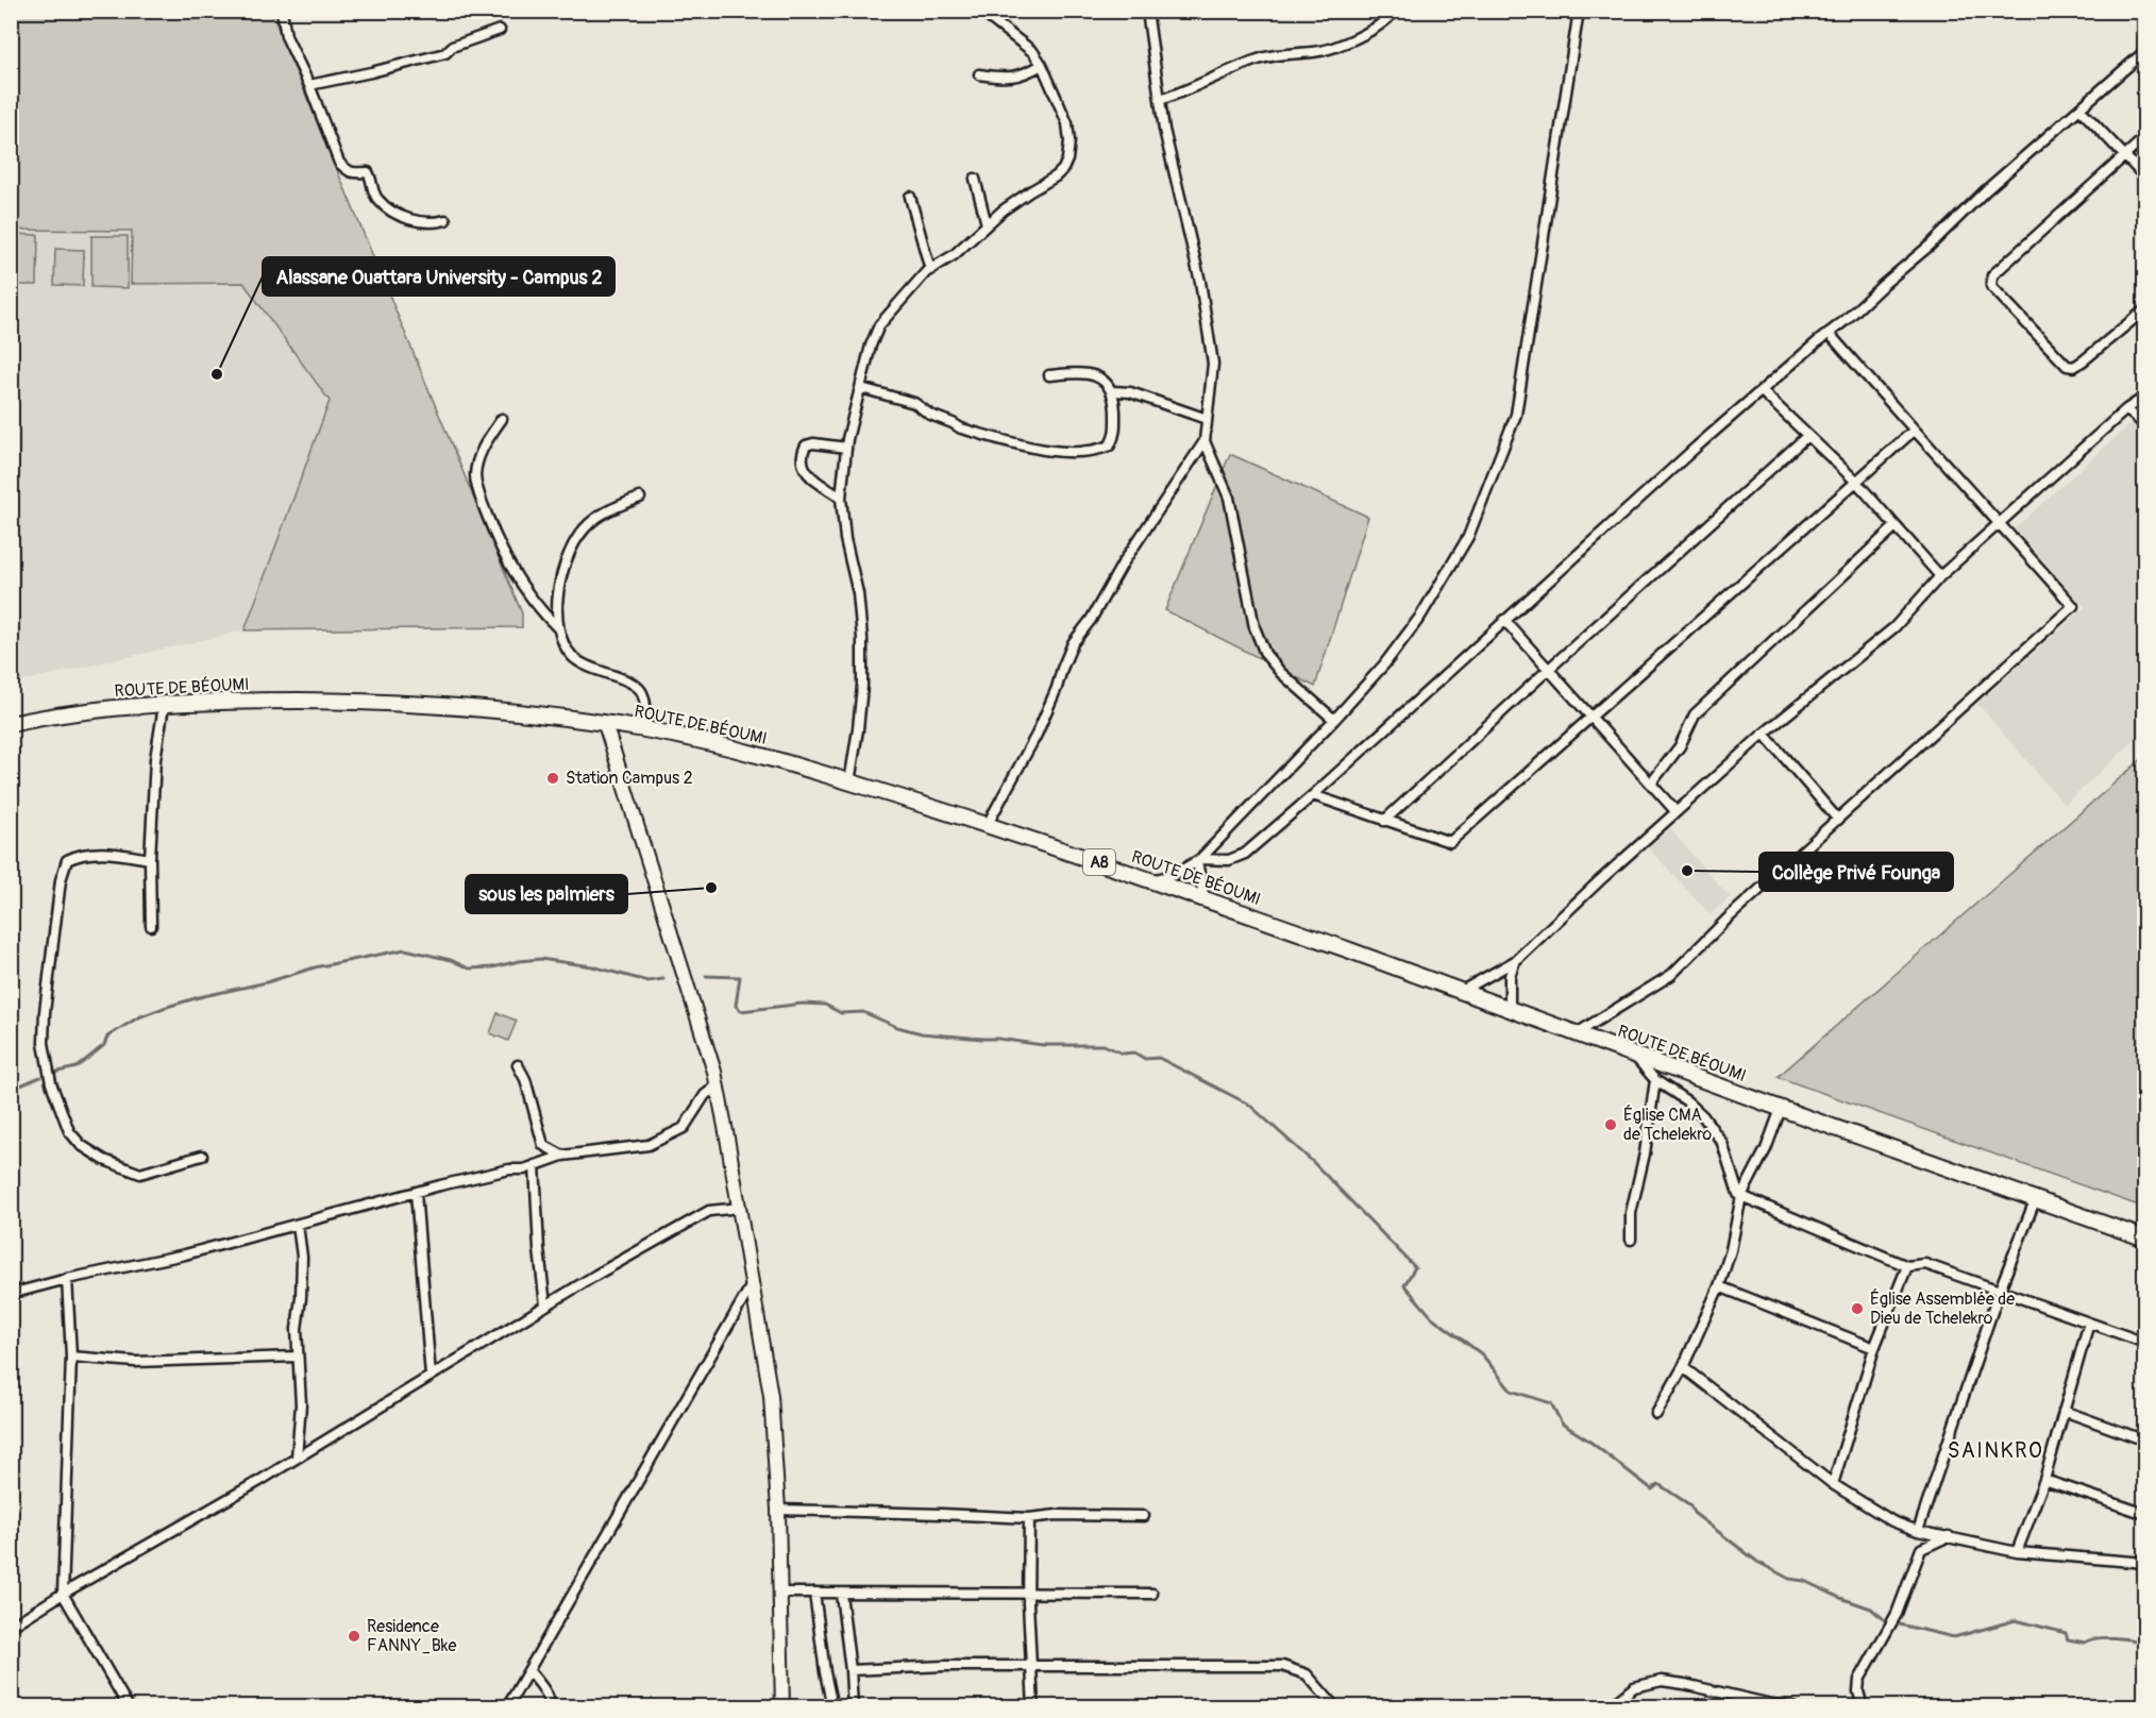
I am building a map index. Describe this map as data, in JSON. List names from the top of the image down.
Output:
{
  "streets": {
    "main road": ["ROUTE DE BÉOUMI", "A8"]
  },
  "districts": ["SAINKRO"],
  "places": [
    "Alassane Ouattara University - Campus 2",
    "Station Campus 2",
    "Collège Privé Founga",
    "sous les palmiers",
    "Église CMA de Tchelekro",
    "Église Assemblée de Dieu de Tchelekro",
    "Residence FANNY_Bke"
  ]
}
